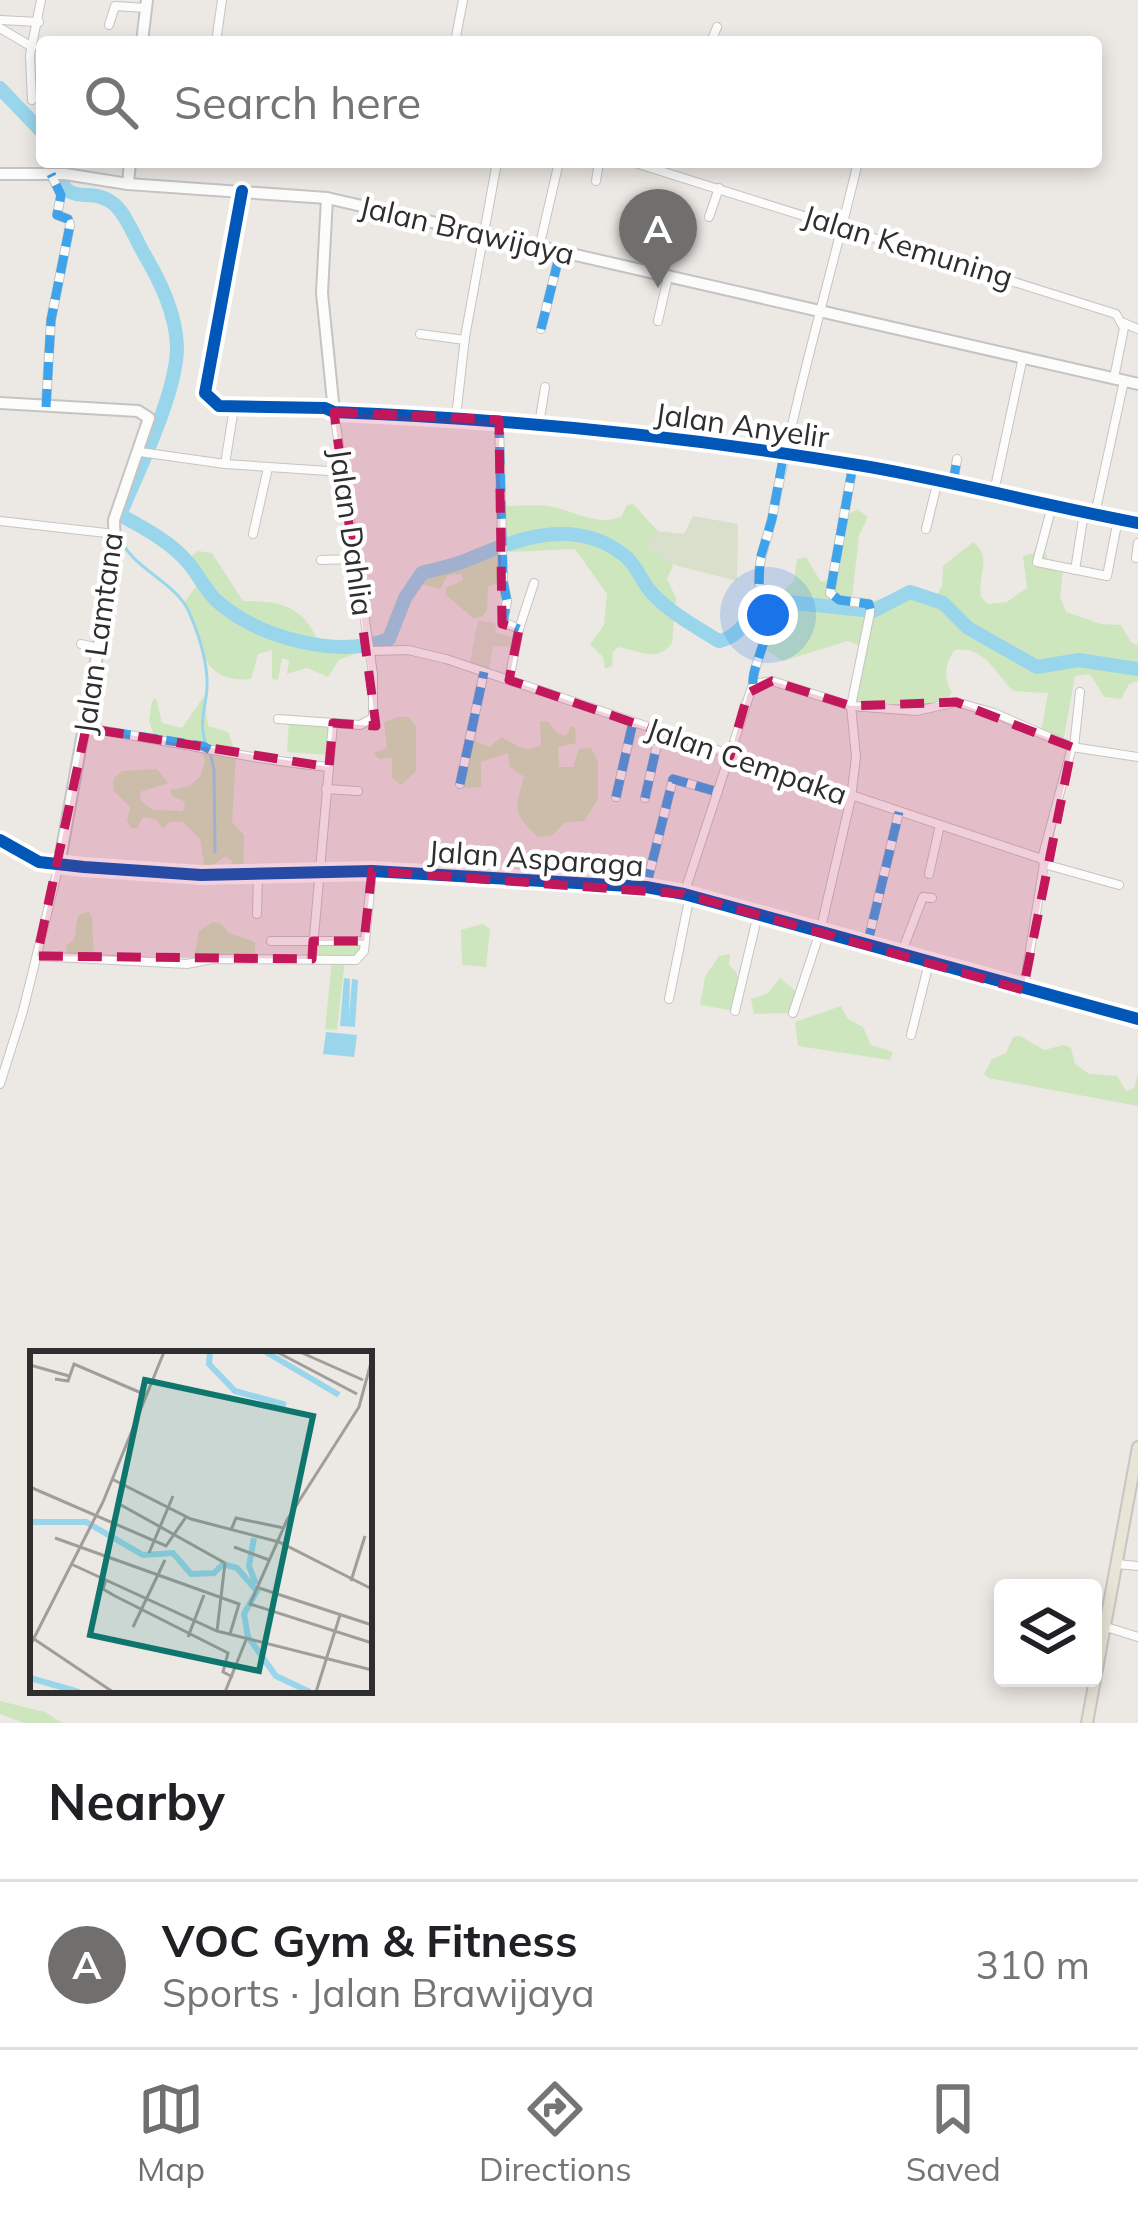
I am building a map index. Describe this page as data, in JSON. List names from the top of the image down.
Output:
{
  "streets": {
    "street": [
      "Jalan Brawijaya",
      "Jalan Kemuning",
      "Jalan Anyelir",
      "Jalan Dahlia",
      "Jalan Lamtana",
      "Jalan Cempaka",
      "Jalan Asparaga"
    ]
  },
  "crossings": [
    ["Jalan Brawijaya", "Jalan Dahlia"],
    ["Jalan Anyelir", "Jalan Dahlia"],
    ["Jalan Dahlia", "Jalan Cempaka"],
    ["Jalan Lamtana", "Jalan Asparaga"]
  ],
  "page": {
    "search": "Search here",
    "pins": "A",
    "heading": "Nearby",
    "list": [
      {
        "mark": "A",
        "name": "VOC Gym & Fitness",
        "note": "Sports · Jalan Brawijaya",
        "value": "310 m"
      }
    ],
    "nav": ["Map", "Directions", "Saved"]
  }
}
